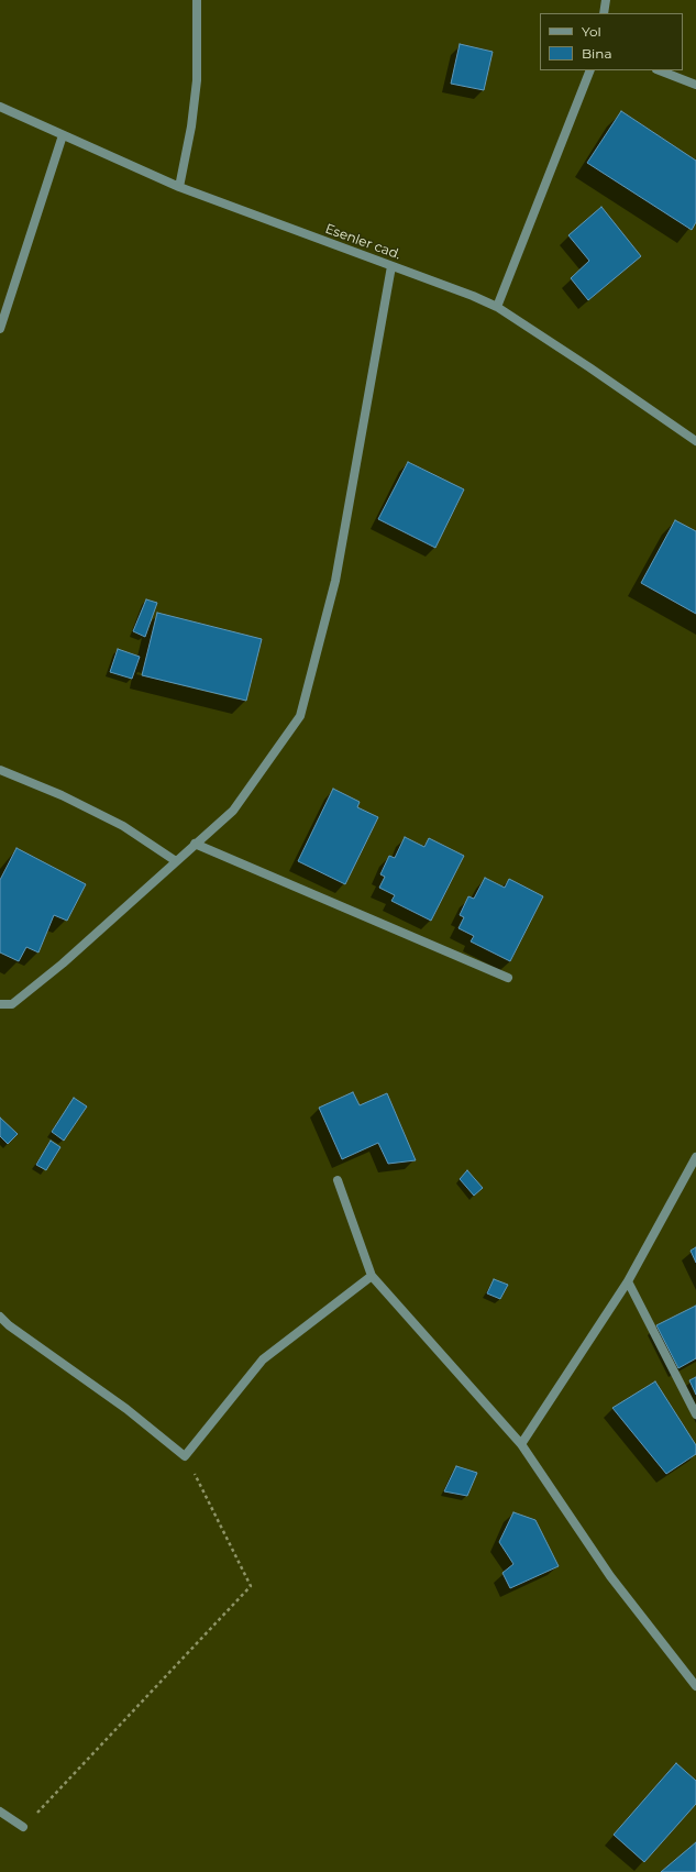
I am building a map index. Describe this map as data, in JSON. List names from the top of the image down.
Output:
{
  "streets": {
    "street": ["Esenler cad."]
  },
  "legend": ["Yol", "Bina"]
}
